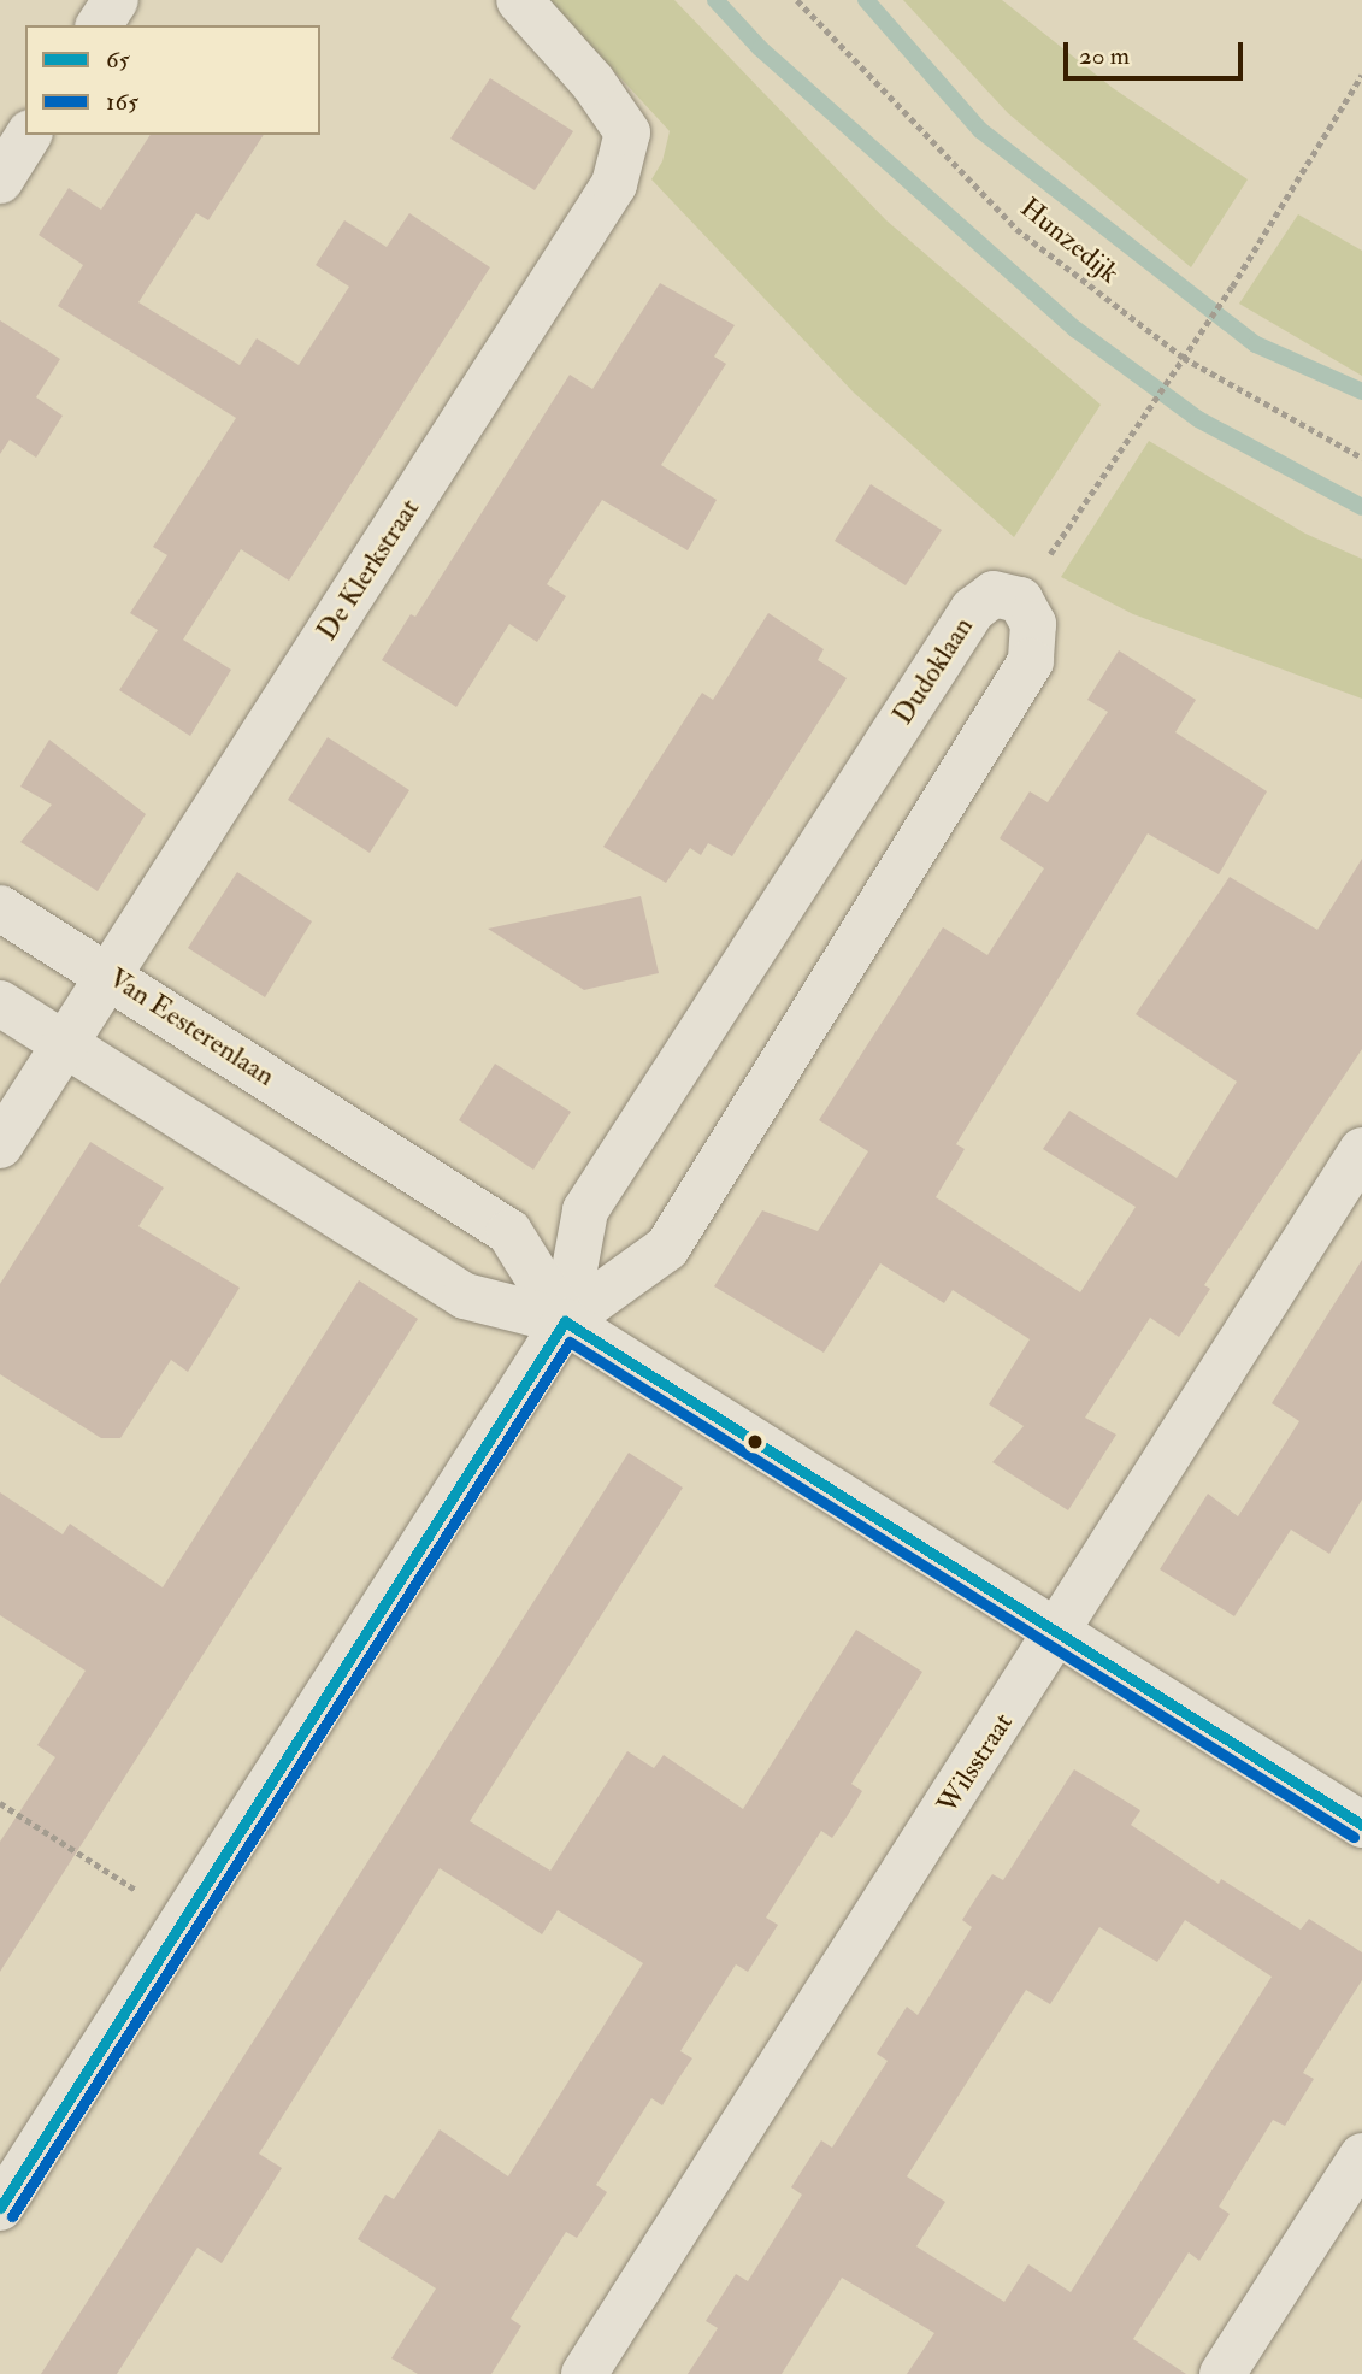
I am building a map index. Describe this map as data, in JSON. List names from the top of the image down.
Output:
{
  "streets": {
    "street": [
      "De Klerkstraat",
      "Dudoklaan",
      "Van Eesterenlaan",
      "Wilsstraat"
    ],
    "path": ["Hunzedijk"]
  },
  "crossings": [
    ["De Klerkstraat", "Van Eesterenlaan"],
    ["Dudoklaan", "Van Eesterenlaan"]
  ],
  "lines": ["transit line 65", "transit line 165"],
  "legend": ["65", "165"],
  "scale_bar": "20 m"
}
